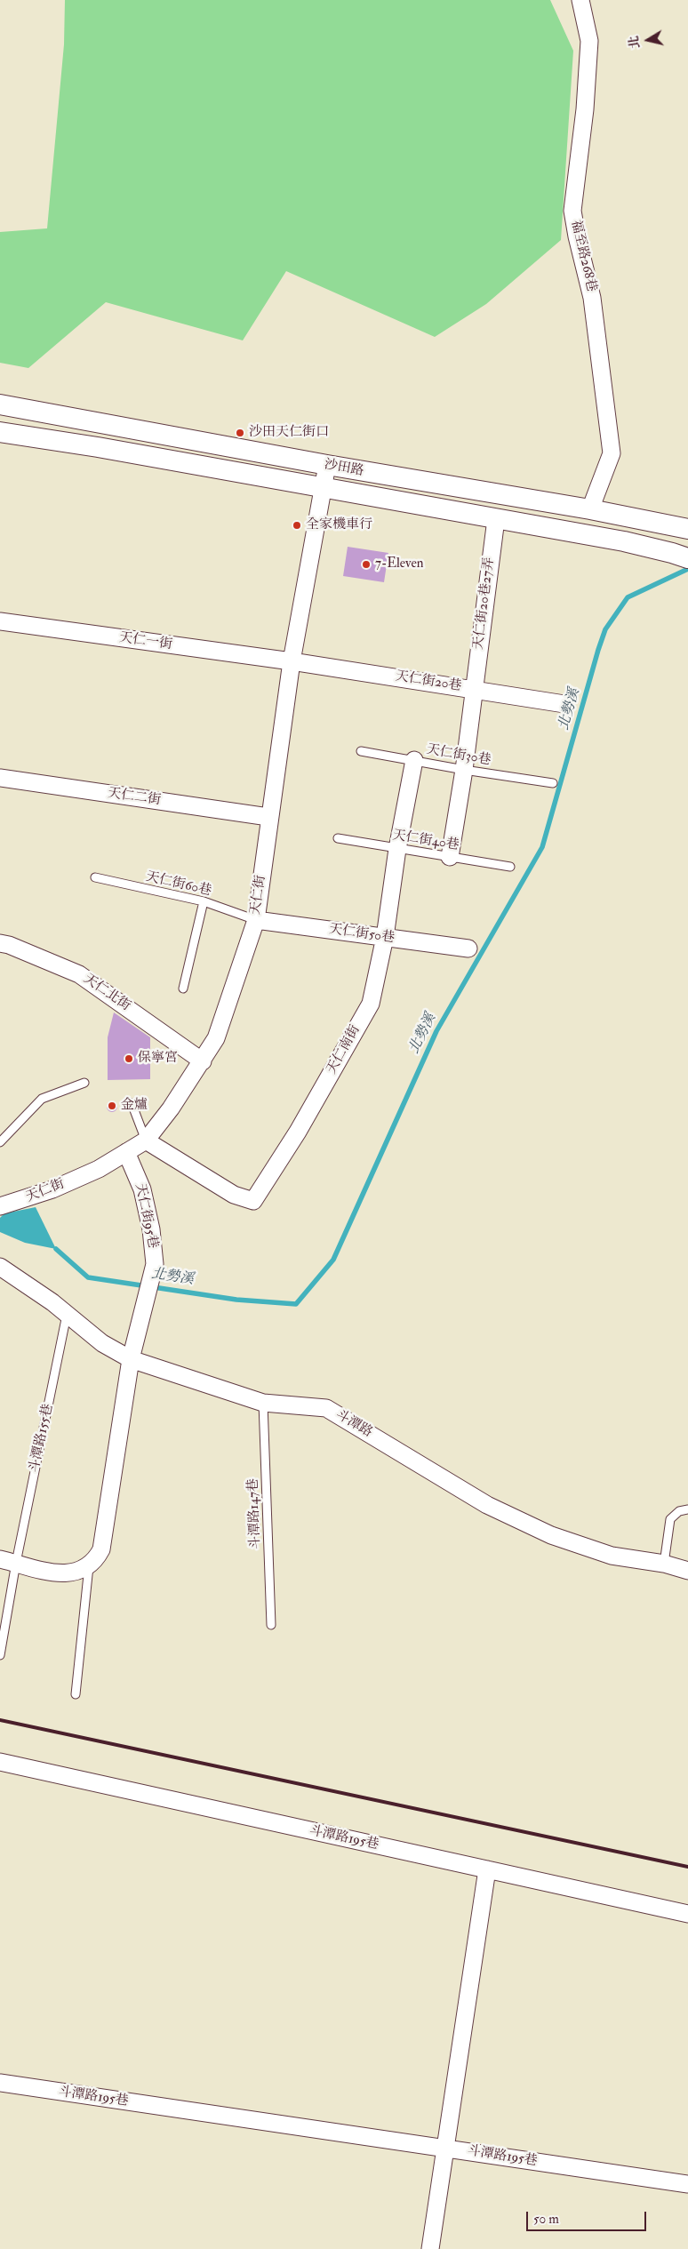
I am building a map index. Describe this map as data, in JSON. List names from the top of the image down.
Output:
{
  "streets": {
    "street": [
      "福至路268巷",
      "沙田路",
      "天仁街20巷27弄",
      "天仁一街",
      "天仁街20巷",
      "天仁二街",
      "天仁街",
      "天仁街50巷",
      "天仁北街",
      "天仁南街",
      "天仁街95巷",
      "斗潭路",
      "斗潭路195巷"
    ],
    "lane": [
      "天仁街30巷",
      "天仁街40巷",
      "天仁街60巷",
      "斗潭路155巷",
      "斗潭路147巷"
    ]
  },
  "crossings": [
    ["福至路268巷", "沙田路"],
    ["沙田路", "天仁街20巷27弄"],
    ["沙田路", "天仁街"],
    ["天仁街20巷27弄", "天仁街20巷"],
    ["天仁街20巷27弄", "天仁街30巷"],
    ["天仁街20巷27弄", "天仁街40巷"],
    ["天仁一街", "天仁街20巷"],
    ["天仁一街", "天仁街"],
    ["天仁街20巷", "天仁街"],
    ["天仁街30巷", "天仁南街"],
    ["天仁二街", "天仁街"],
    ["天仁街40巷", "天仁南街"],
    ["天仁街60巷", "天仁街"],
    ["天仁街60巷", "天仁街50巷"],
    ["天仁街", "天仁街50巷"],
    ["天仁街", "天仁北街"],
    ["天仁街", "天仁南街"],
    ["天仁街", "天仁街95巷"],
    ["天仁街50巷", "天仁南街"],
    ["天仁街95巷", "斗潭路"],
    ["斗潭路", "斗潭路155巷"],
    ["斗潭路", "斗潭路147巷"]
  ],
  "water": ["北勢溪"],
  "places": [
    "沙田天仁街口",
    "全家機車行",
    "7-Eleven",
    "保寧宮",
    "金爐"
  ],
  "scale_bar": "50 m",
  "north": "left"
}
